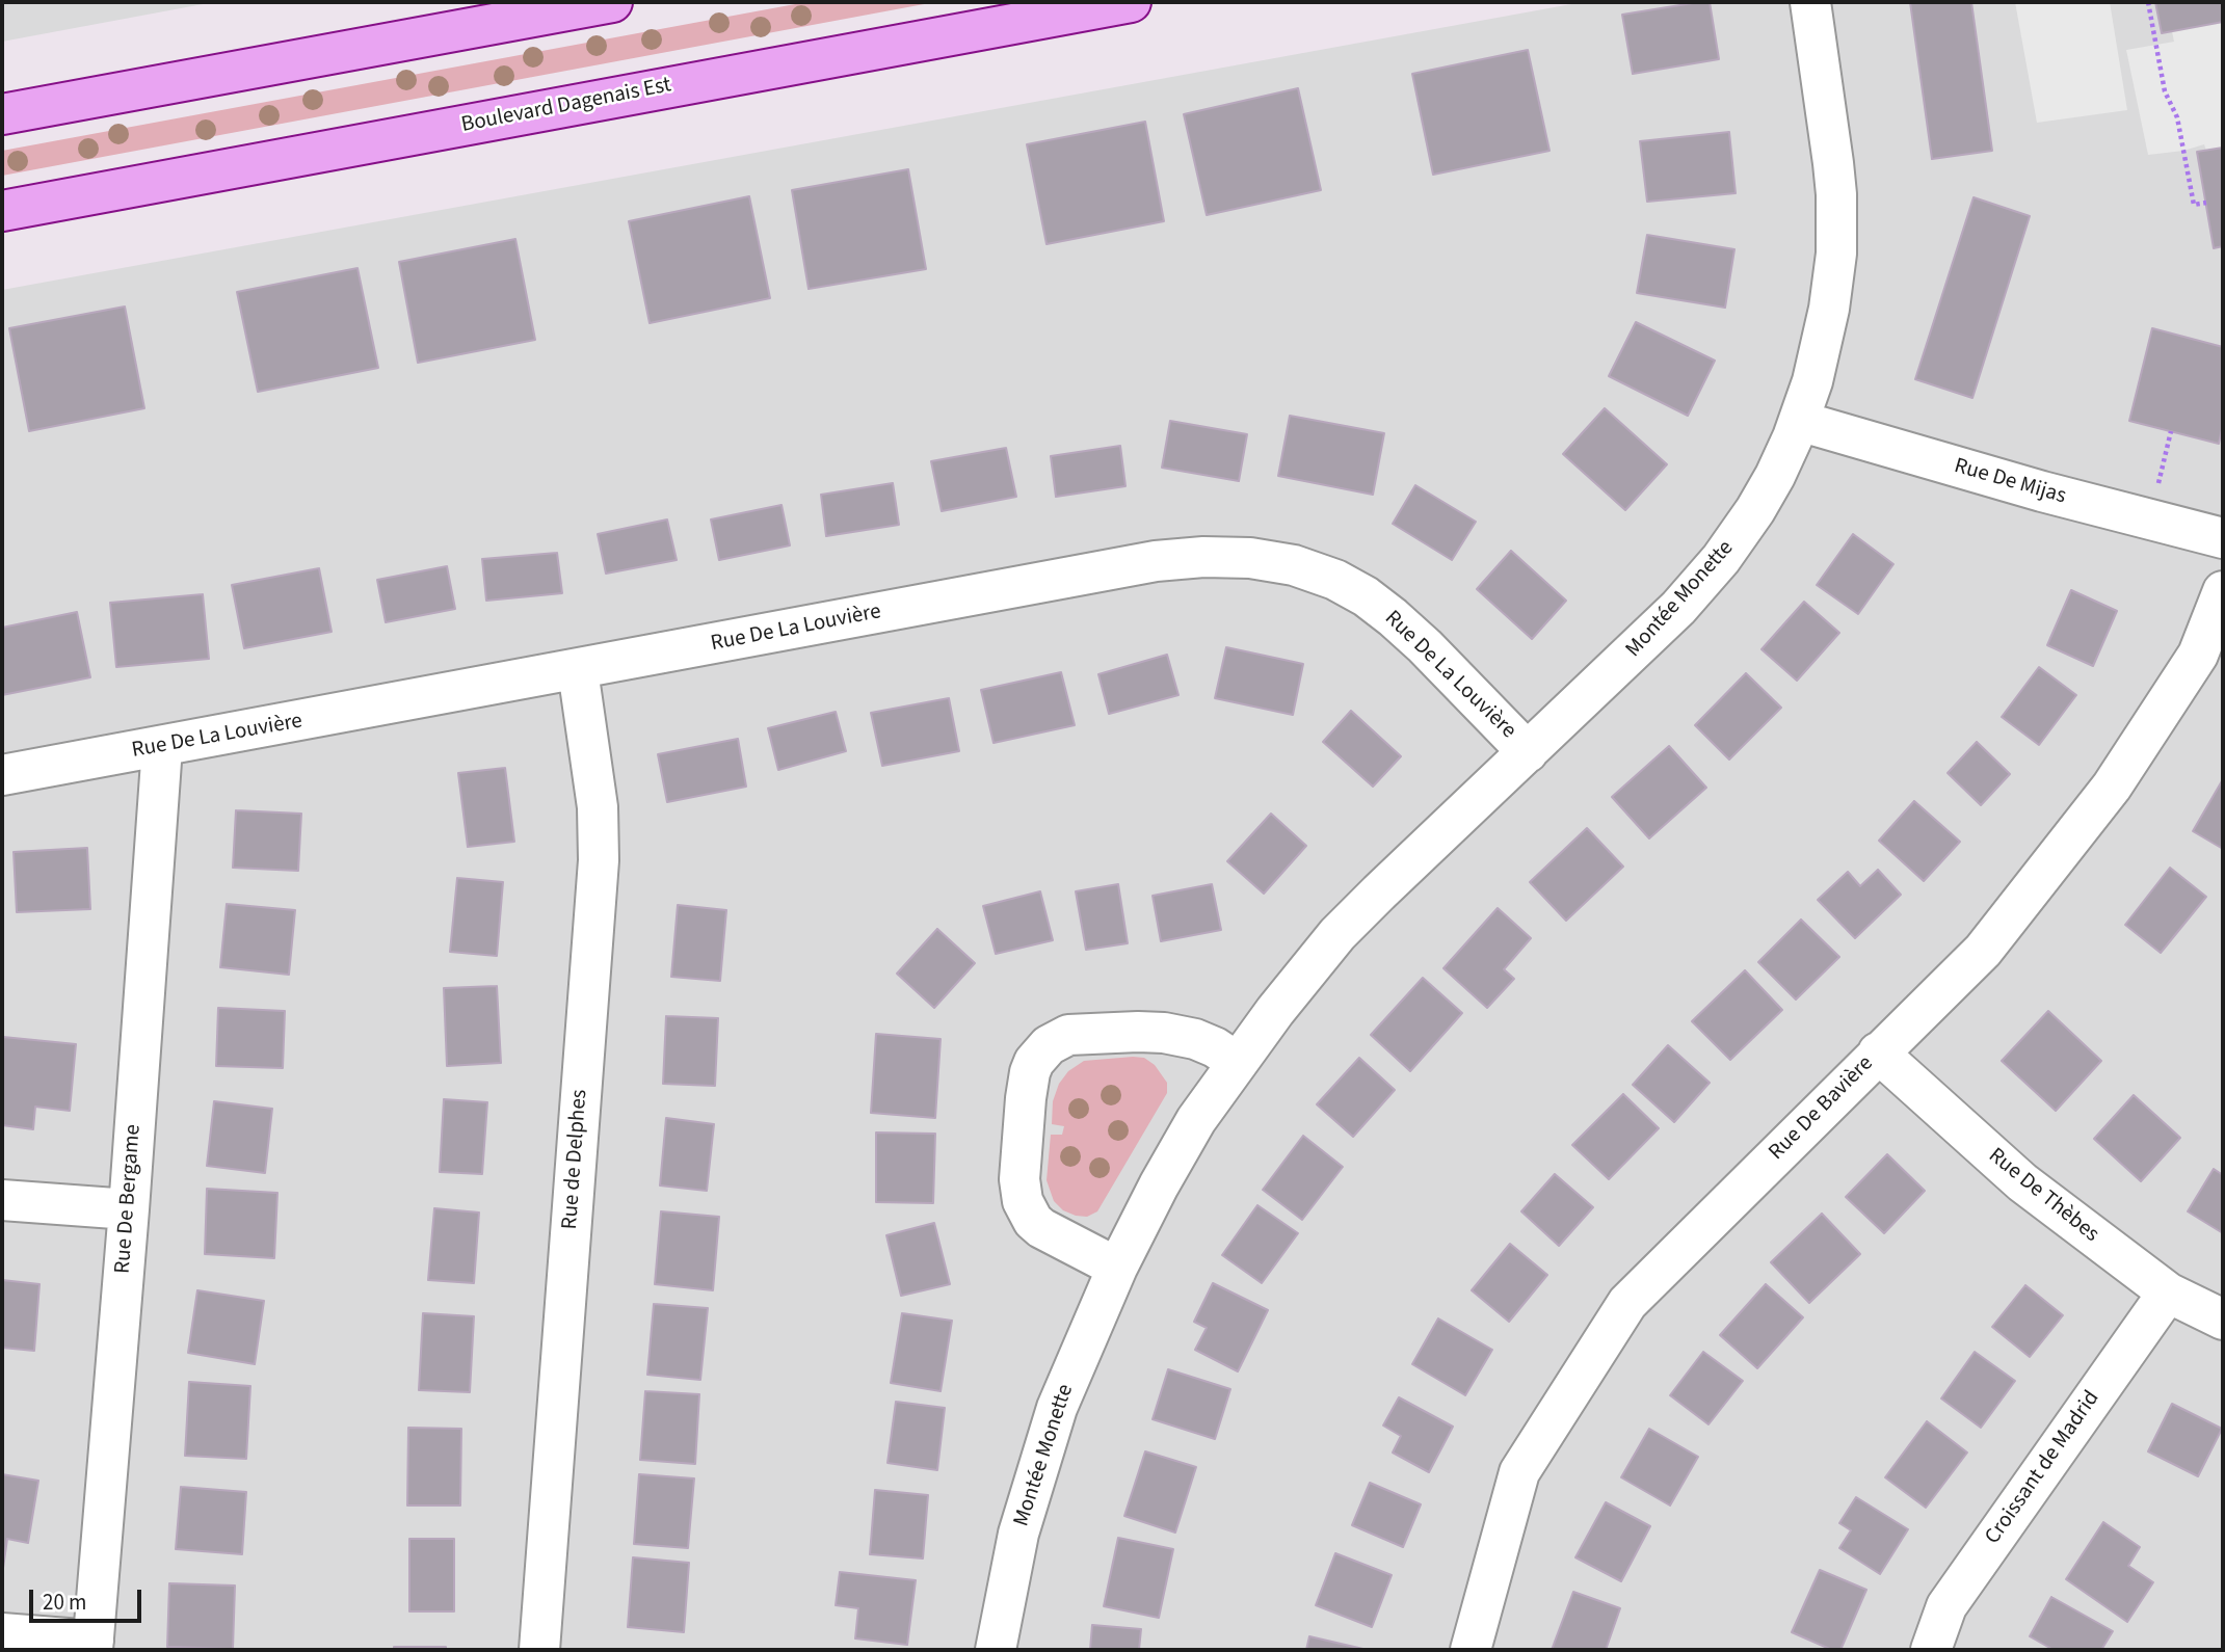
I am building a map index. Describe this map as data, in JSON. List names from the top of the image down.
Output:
{
  "streets": {
    "main road": ["Boulevard Dagenais Est"],
    "street": [
      "Rue De Mijas",
      "Montée Monette",
      "Rue De La Louvière",
      "Rue De Bavière",
      "Rue de Delphes",
      "Rue De Thèbes",
      "Rue De Bergame",
      "Croissant de Madrid"
    ]
  },
  "crossings": [
    ["Rue De Mijas", "Montée Monette"],
    ["Montée Monette", "Rue De La Louvière"],
    ["Rue De La Louvière", "Rue de Delphes"],
    ["Rue De La Louvière", "Rue De Bergame"],
    ["Rue De Bavière", "Rue De Thèbes"],
    ["Rue De Thèbes", "Croissant de Madrid"]
  ],
  "scale_bar": "20 m"
}
